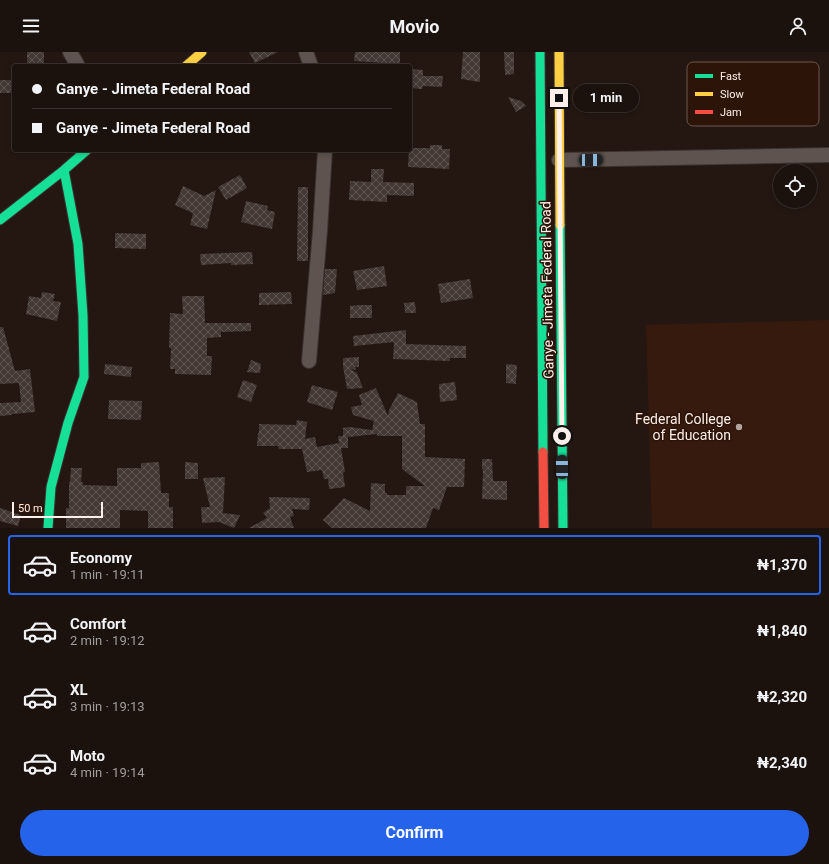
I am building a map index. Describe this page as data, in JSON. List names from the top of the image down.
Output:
{
  "streets": {
    "main road": ["Ganye - Jimeta Federal Road"]
  },
  "places": ["Federal College of Education"],
  "legend": ["Fast", "Slow", "Jam"],
  "scale_bar": "50 m",
  "page": {
    "header": "Movio",
    "banner": ["Ganye - Jimeta Federal Road", "Ganye - Jimeta Federal Road"],
    "bubble": "1 min",
    "scale": "50 m",
    "list": [
      {
        "name": "Economy",
        "note": "1 min · 19:11",
        "value": "₦1,370"
      },
      {
        "name": "Comfort",
        "note": "2 min · 19:12",
        "value": "₦1,840"
      },
      {
        "name": "XL",
        "note": "3 min · 19:13",
        "value": "₦2,320"
      },
      {
        "name": "Moto",
        "note": "4 min · 19:14",
        "value": "₦2,340"
      }
    ],
    "buttons": "Confirm"
  }
}
